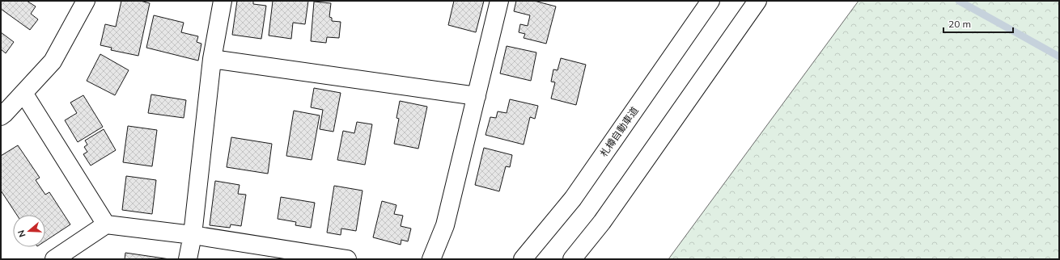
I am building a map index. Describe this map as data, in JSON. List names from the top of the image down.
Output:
{
  "streets": {
    "main road": ["札樽自動車道"]
  },
  "scale_bar": "20 m",
  "north": "left"
}
